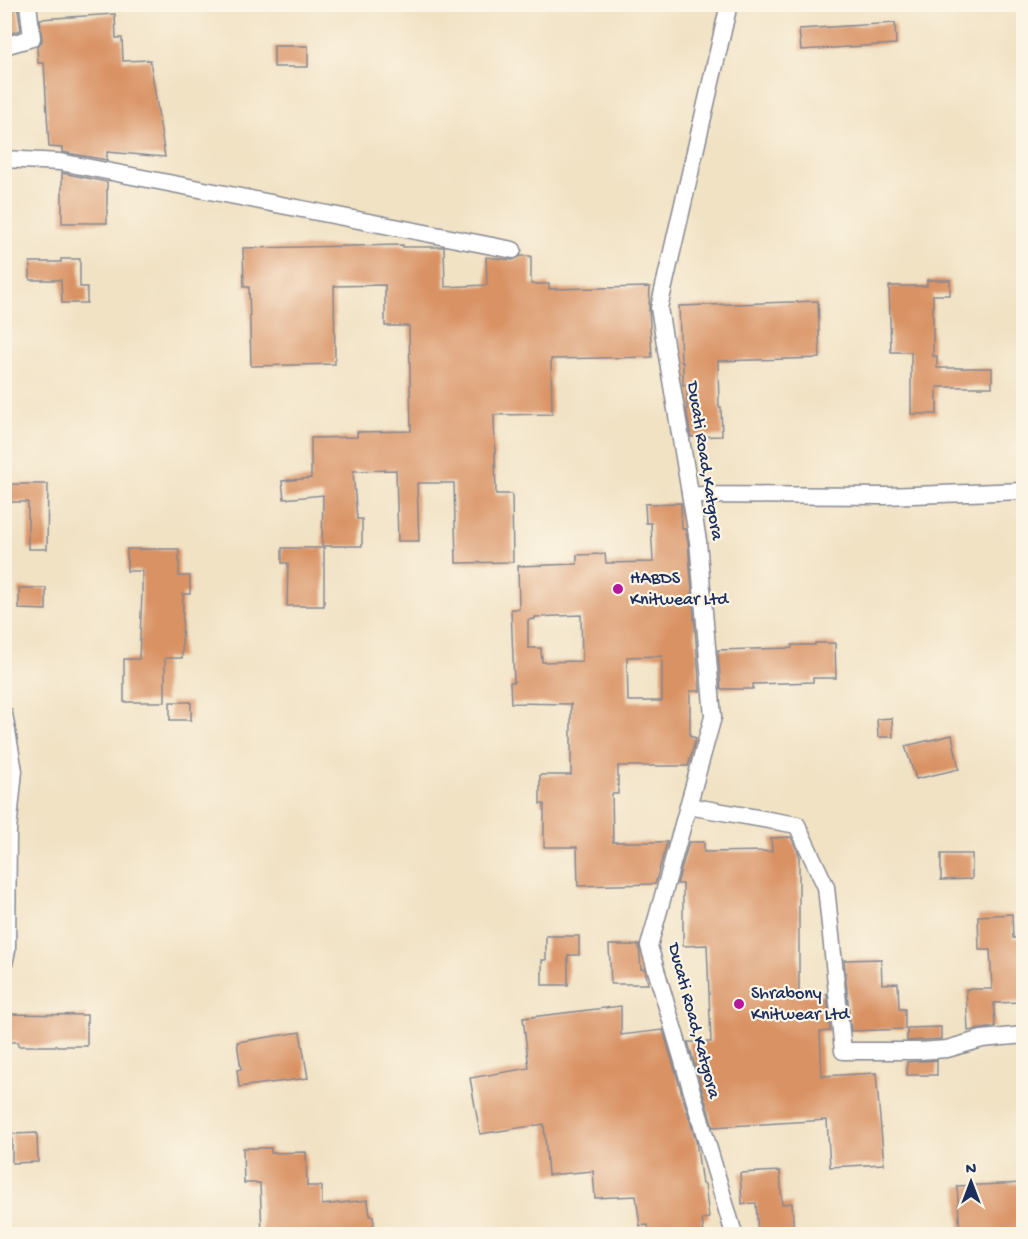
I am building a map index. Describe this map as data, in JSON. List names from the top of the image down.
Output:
{
  "streets": {
    "street": ["Ducati Road,Katgora"]
  },
  "places": ["HABDS Knitwear Ltd", "Shrabony Knitwear Ltd"],
  "north": "top"
}
